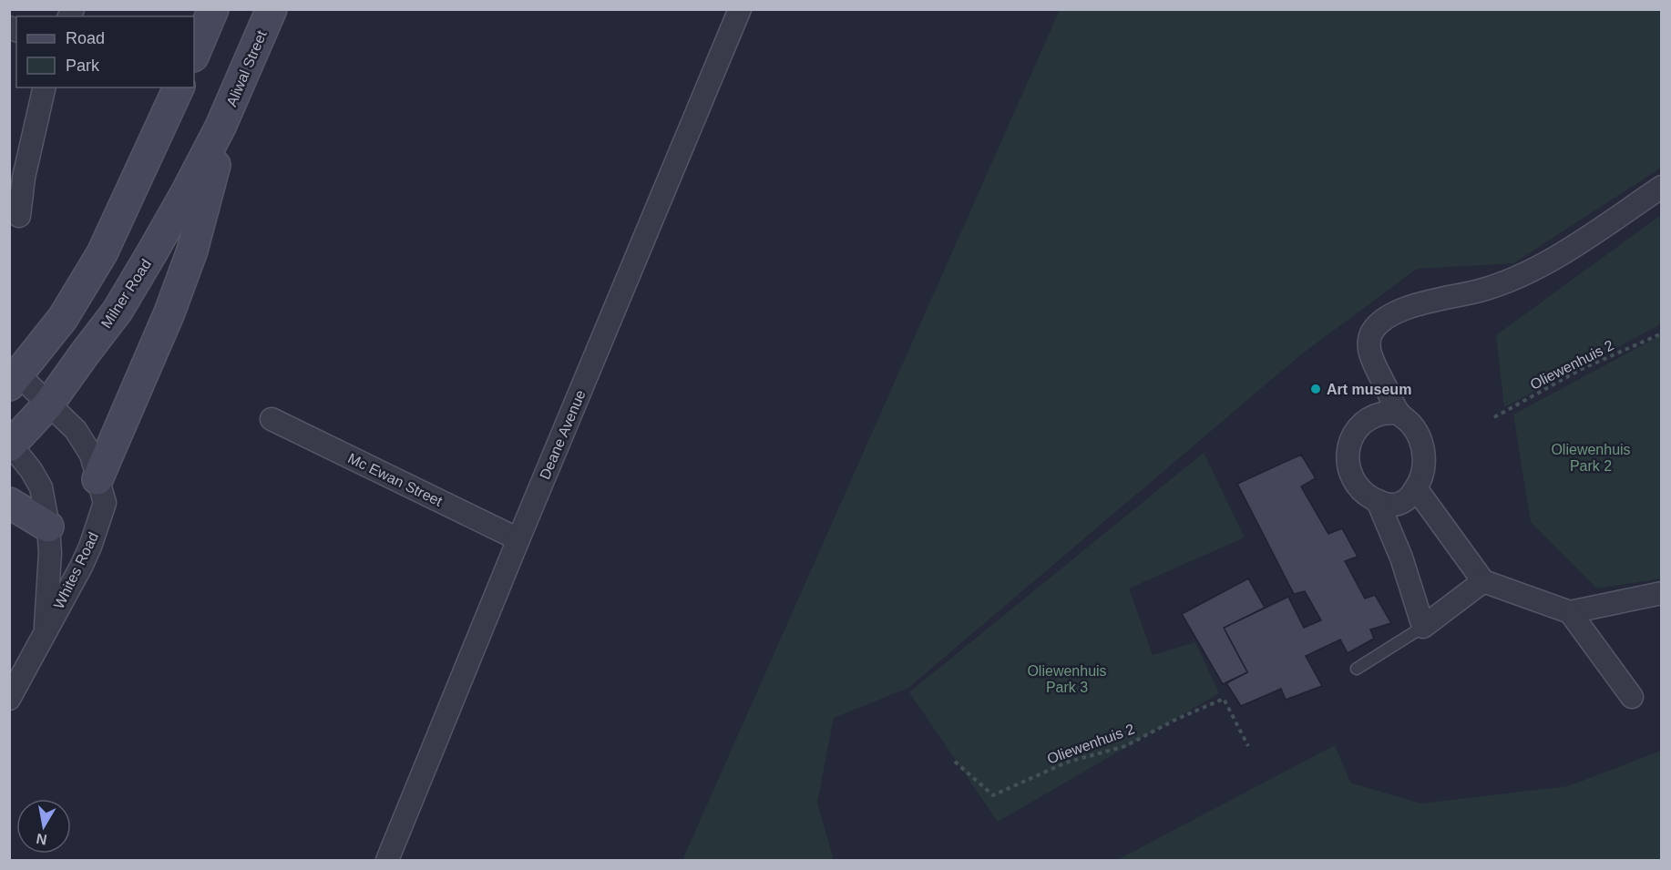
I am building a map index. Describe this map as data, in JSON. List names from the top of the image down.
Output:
{
  "streets": {
    "main road": ["Aliwal Street", "Milner Road"],
    "street": ["Deane Avenue", "Mc Ewan Street", "Whites Road"],
    "path": ["Oliewenhuis 2"]
  },
  "crossings": [
    ["Aliwal Street", "Milner Road"],
    ["Milner Road", "Whites Road"],
    ["Deane Avenue", "Mc Ewan Street"]
  ],
  "parks": ["Oliewenhuis Park 2", "Oliewenhuis Park 3"],
  "places": ["Art museum"],
  "legend": ["Road", "Park"],
  "north": "bottom"
}
